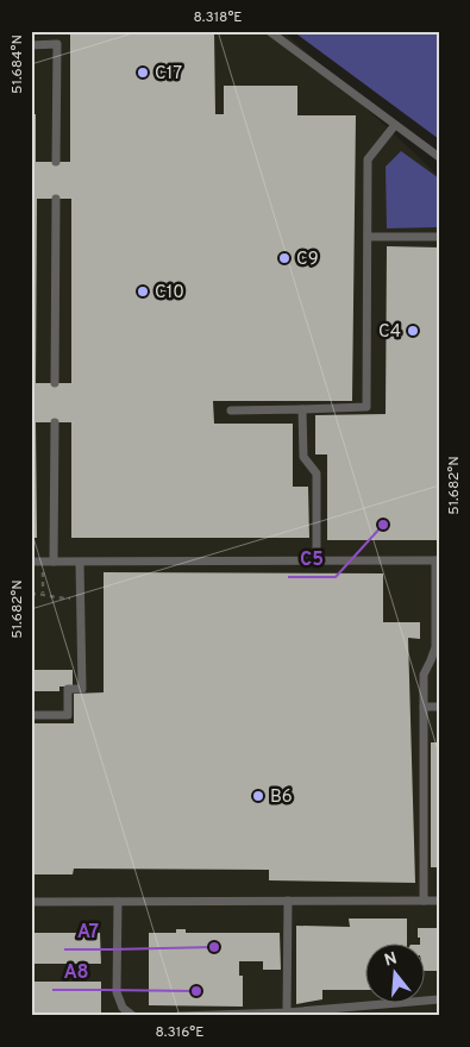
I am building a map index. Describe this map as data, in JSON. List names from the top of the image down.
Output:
{
  "places": [
    "C17",
    "C9",
    "C10",
    "C4",
    "C5",
    "B6",
    "A7",
    "A8"
  ],
  "north": "top",
  "coordinates": [
    "8.318°E",
    "51.684°N",
    "51.682°N",
    "8.316°E"
  ]
}
